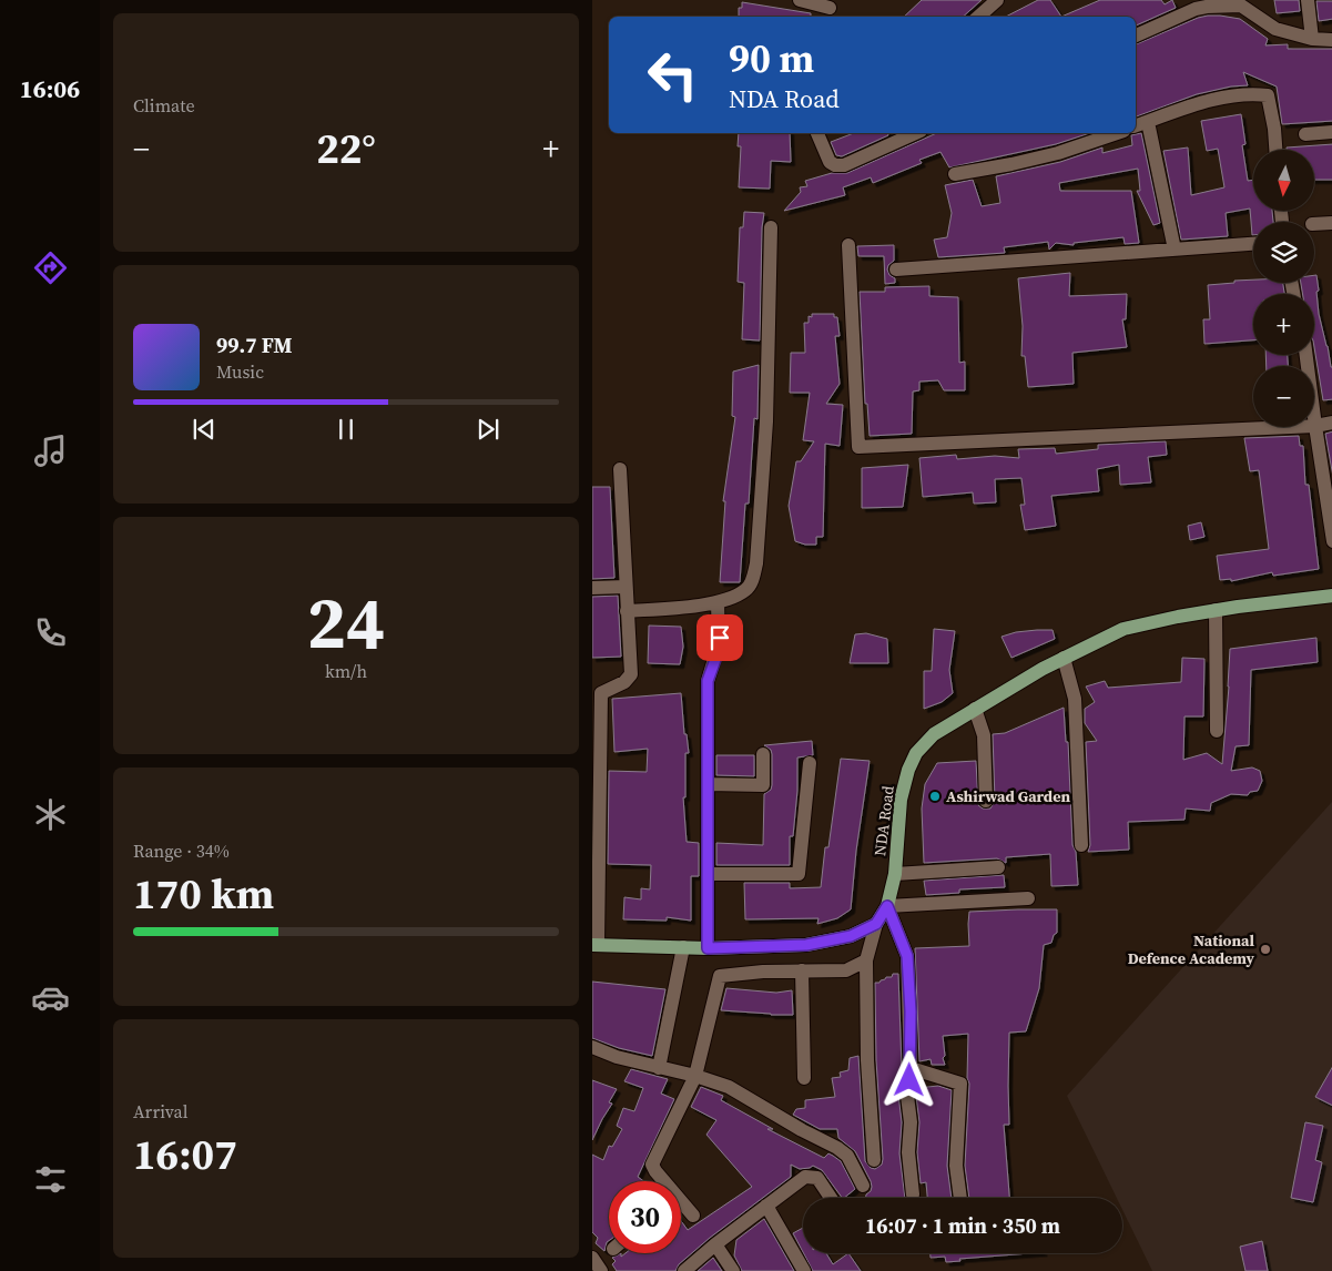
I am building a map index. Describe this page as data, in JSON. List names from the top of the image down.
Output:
{
  "streets": {
    "main road": ["NDA Road"]
  },
  "places": ["Ashirwad Garden", "National Defence Academy"],
  "north": "bottom",
  "page": {
    "tabs": "16:06",
    "tile": [
      "Climate",
      ["24", "km/h"],
      ["Range · 34%", "170 km"],
      ["Arrival", "16:07"]
    ],
    "turn": ["90 m", "NDA Road"],
    "heat": ["−", "22°", "+"],
    "map_buttons": ["+", "−"],
    "song": ["99.7 FM", "Music"],
    "limit": "30",
    "trip": "16:07 · 1 min · 350 m"
  }
}
